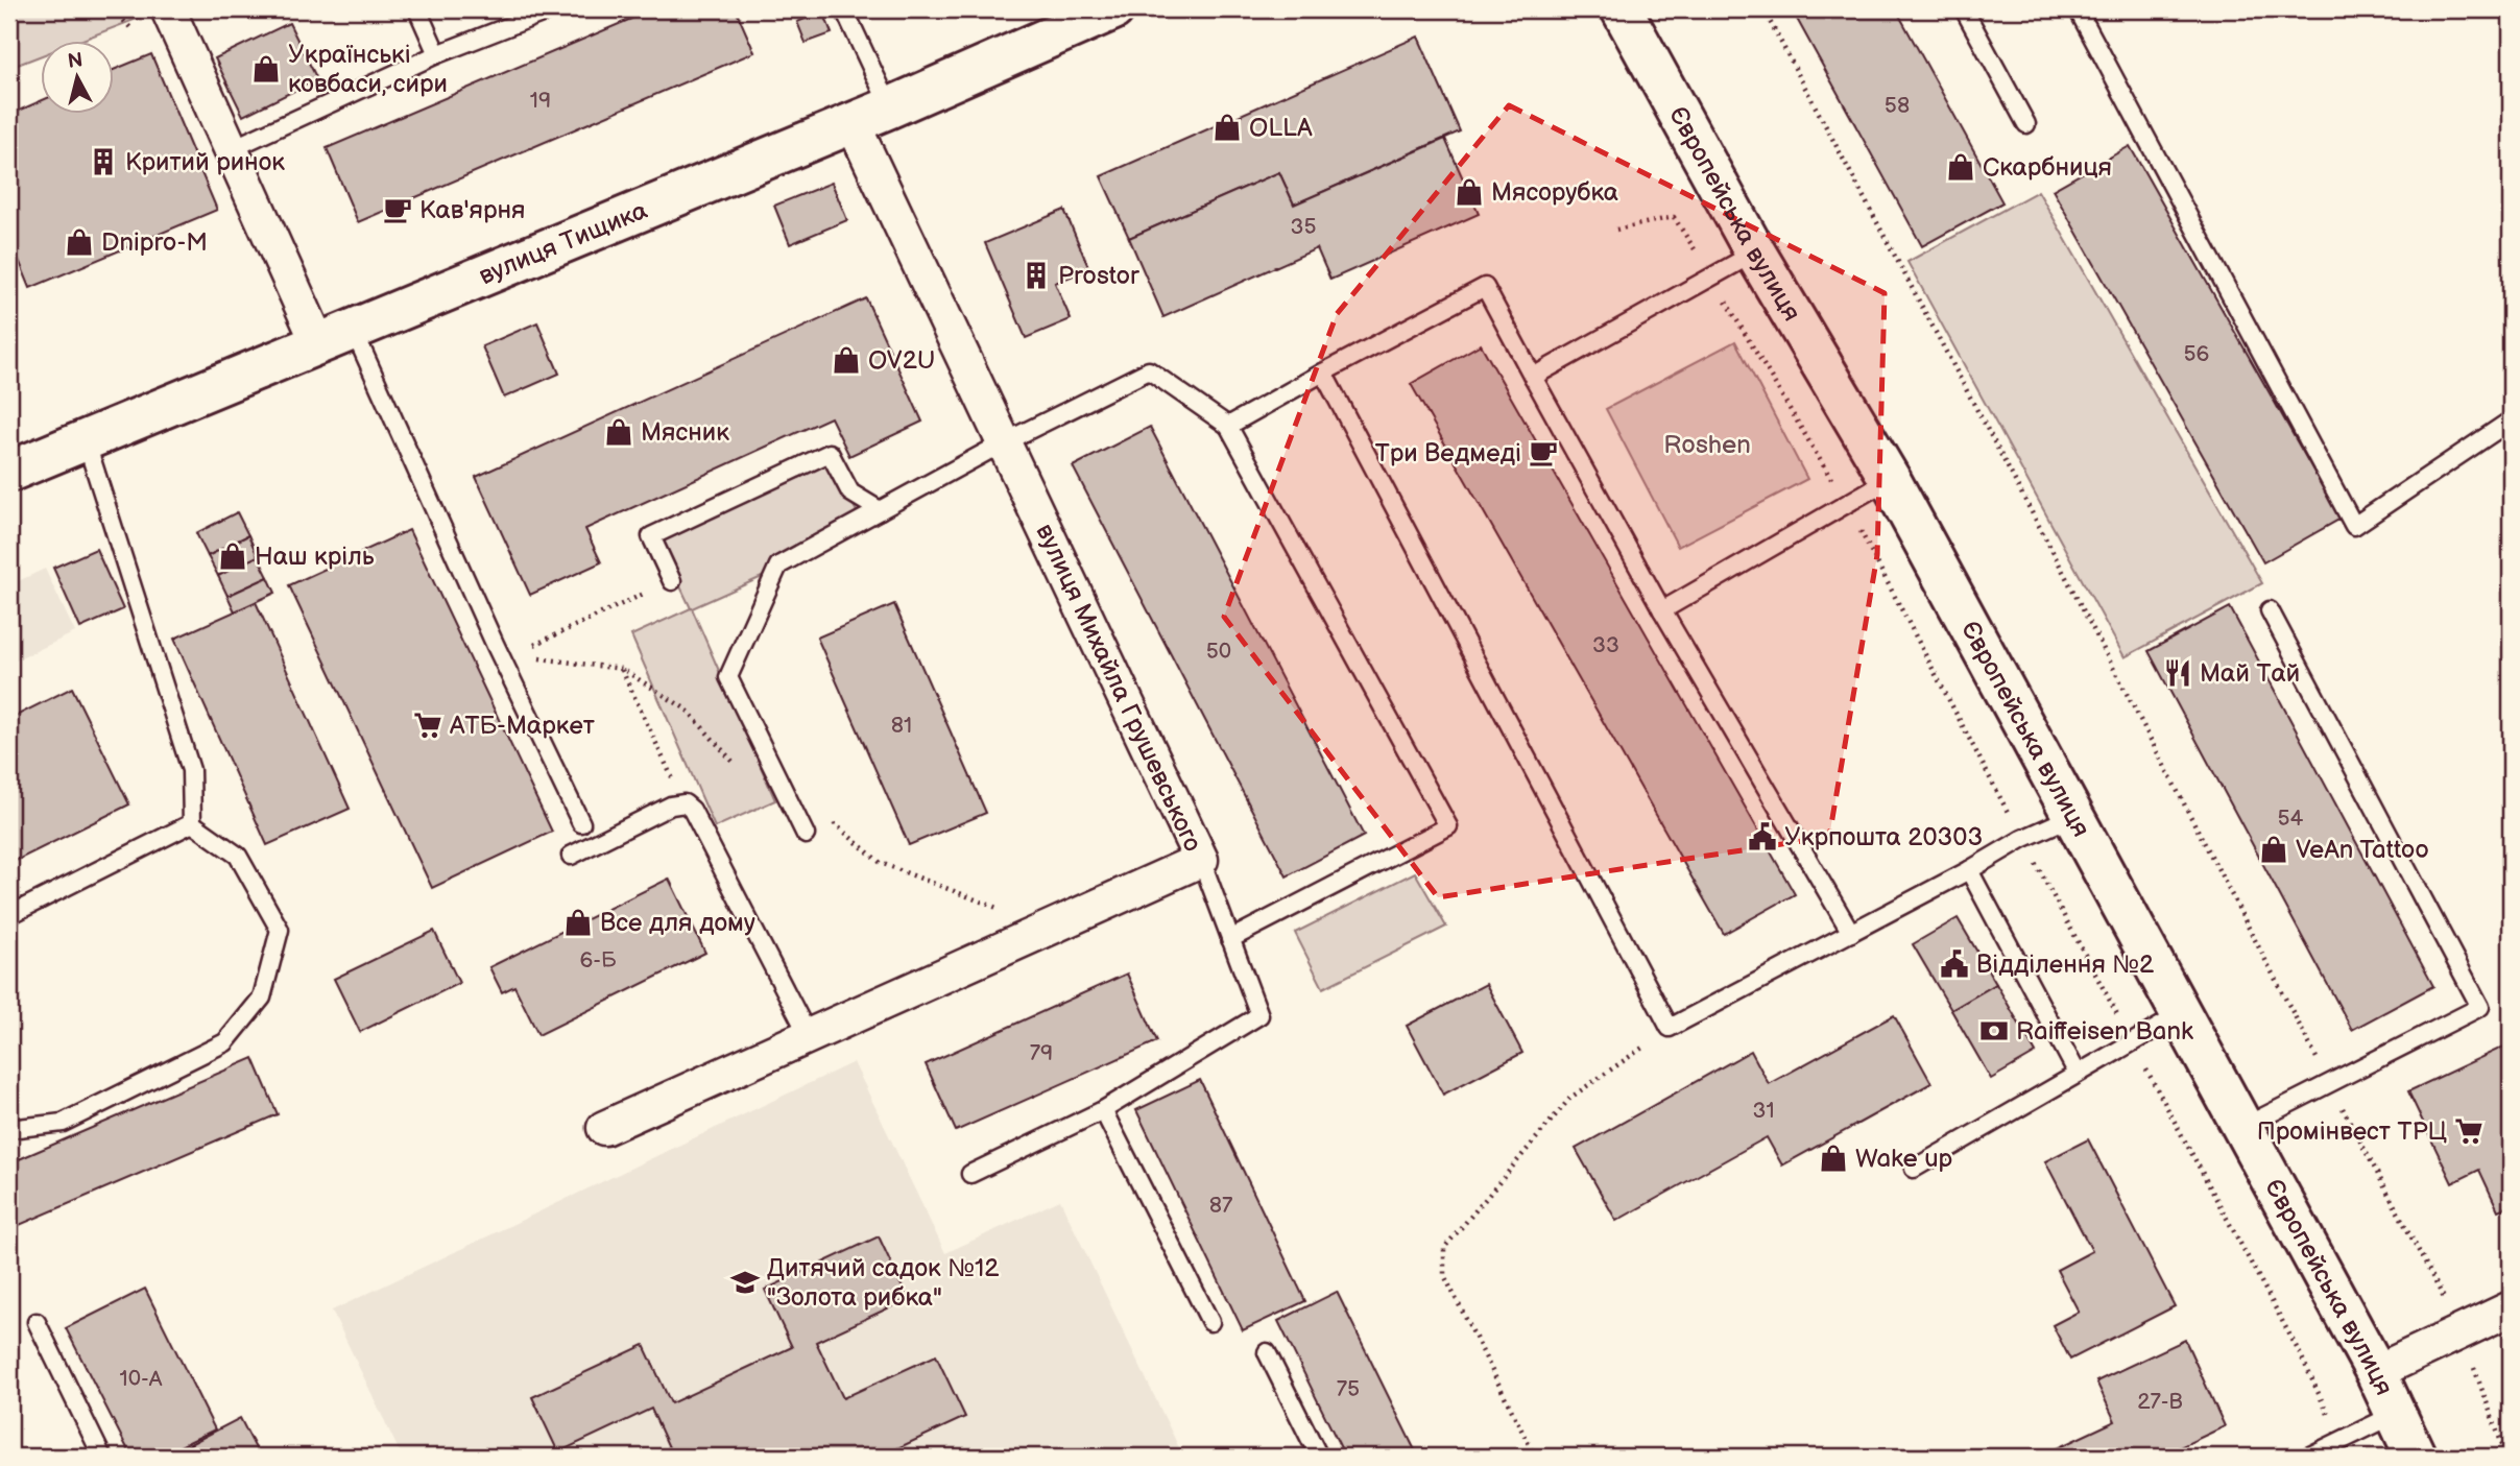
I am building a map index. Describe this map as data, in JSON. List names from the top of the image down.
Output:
{
  "streets": {
    "main road": ["Європейська вулиця", "вулиця Тищика"],
    "street": ["вулиця Михайла Грушевського"]
  },
  "crossings": [
    ["вулиця Тищика", "вулиця Михайла Грушевського"]
  ],
  "parks": ["Roshen"],
  "places": {
    "shop": [
      "Українські ковбаси, сири",
      "OLLA",
      "Скарбниця",
      "Мясорубка",
      "Dnipro-M",
      "OV2U",
      "Мясник",
      "Наш кріль",
      "VeAn Tattoo",
      "Все для дому",
      "Wake up"
    ],
    "building": ["Критий ринок", "Prostor"],
    "cafe": ["Кав'ярня", "Три Ведмеді"],
    "restaurant": ["Май Тай"],
    "supermarket": ["АТБ-Маркет", "Промінвест ТРЦ"],
    "public building": ["Укрпошта 20303", "Відділення №2"],
    "bank": ["Raiffeisen Bank"],
    "school or university": ["Дитячий садок №12 \"Золота рибка\""]
  },
  "house_numbers": [
    "19",
    "58",
    "35",
    "56",
    "33",
    "50",
    "81",
    "54",
    "6-Б",
    "79",
    "31",
    "87",
    "10-А",
    "75",
    "27-В"
  ],
  "north": "top"
}
